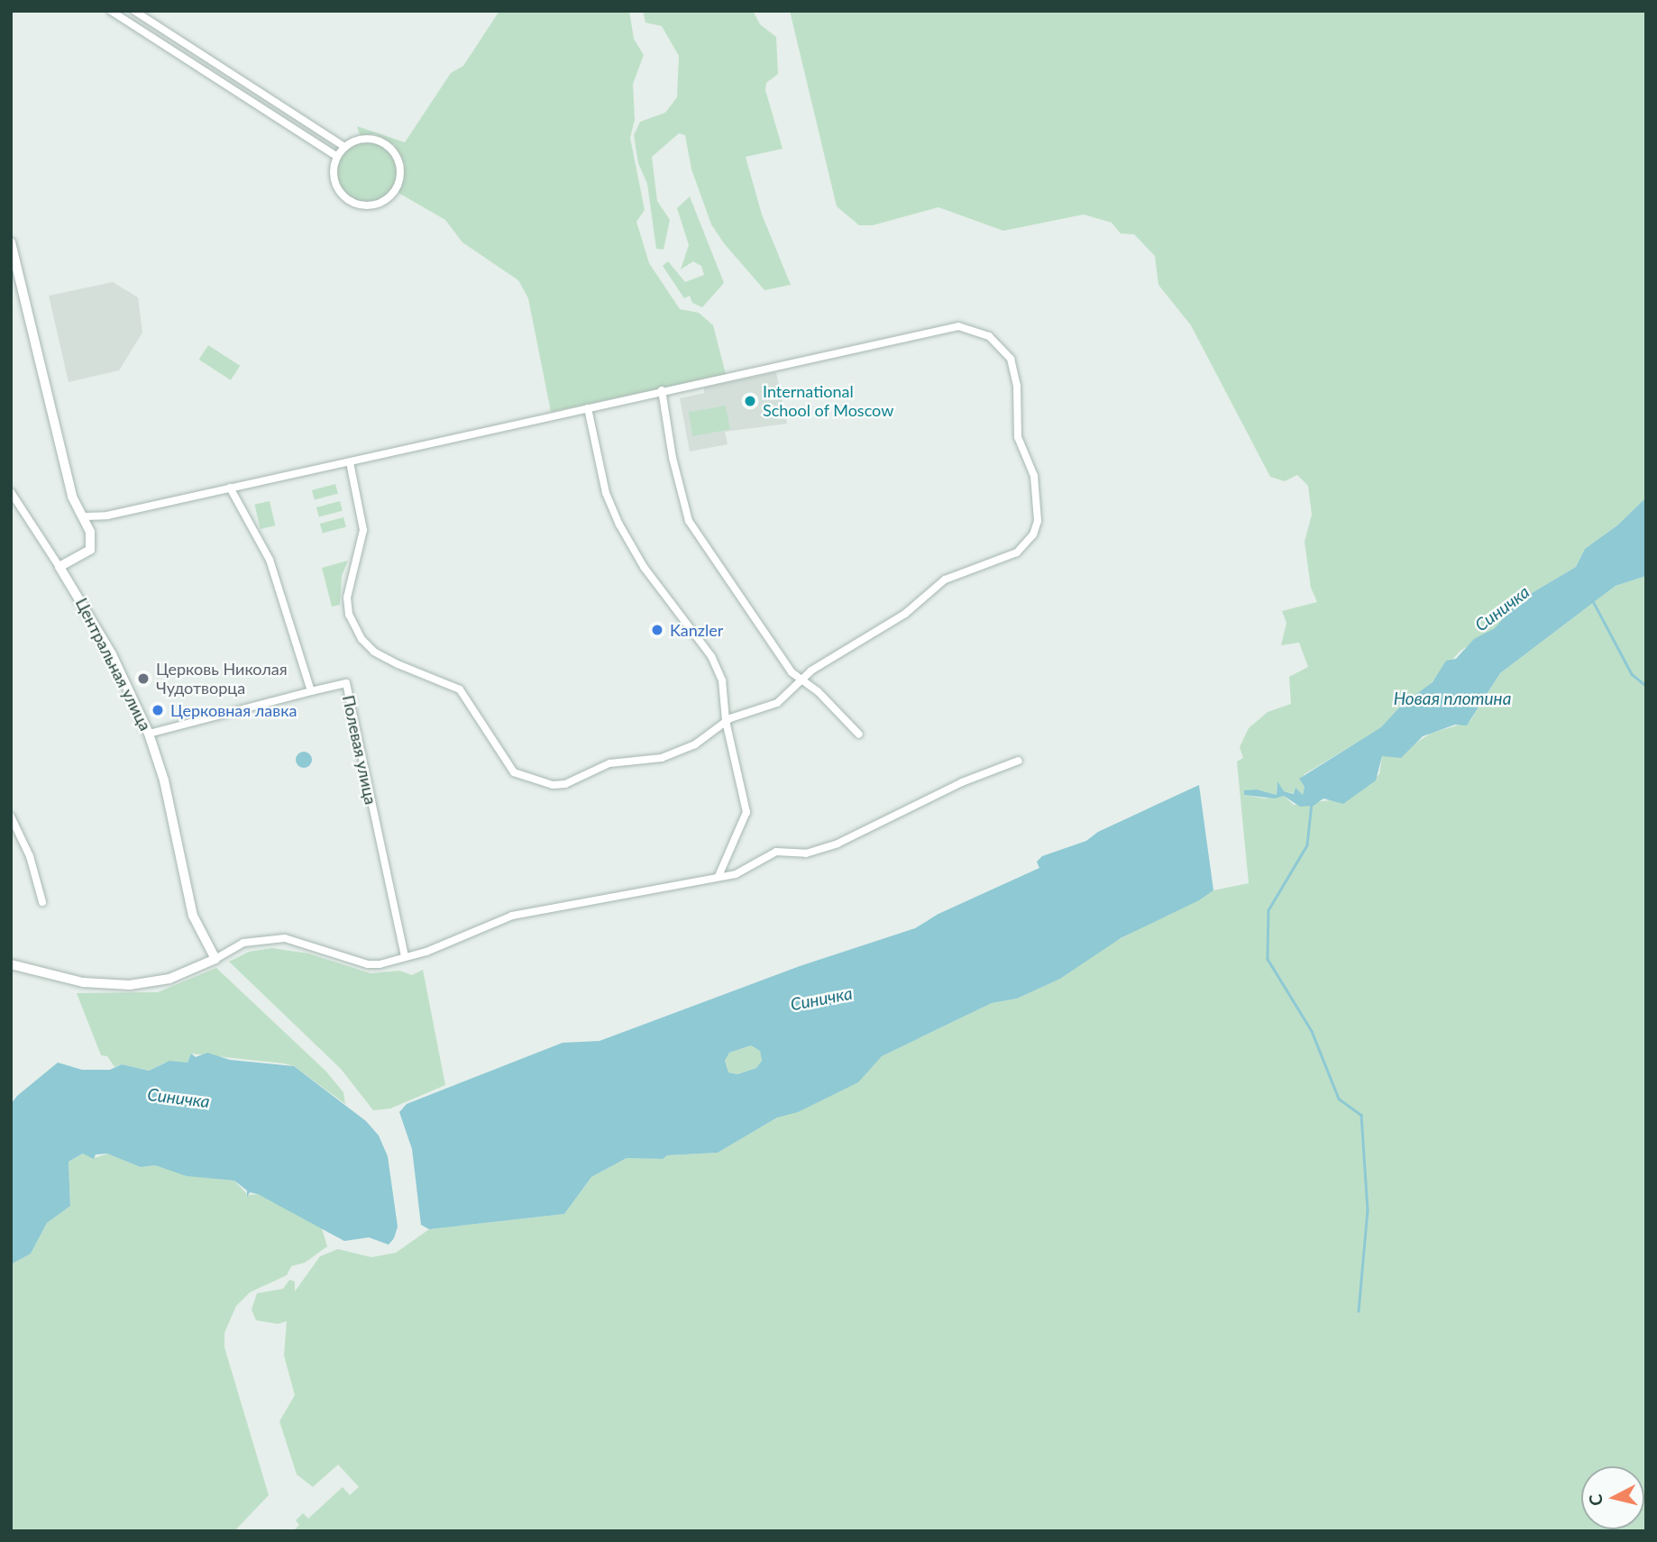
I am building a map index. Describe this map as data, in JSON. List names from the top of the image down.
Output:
{
  "streets": {
    "street": ["Центральная улица", "Полевая улица"]
  },
  "water": ["Синичка", "Новая плотина"],
  "places": [
    "International School of Moscow",
    "Kanzler",
    "Церковь Николая Чудотворца",
    "Церковная лавка"
  ],
  "north": "left"
}
